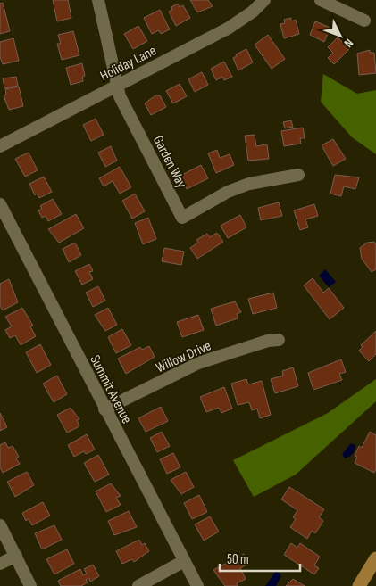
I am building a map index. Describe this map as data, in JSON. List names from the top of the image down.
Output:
{
  "streets": {
    "street": [
      "Holiday Lane",
      "Garden Way",
      "Willow Drive",
      "Summit Avenue"
    ]
  },
  "crossings": [
    ["Holiday Lane", "Garden Way"],
    ["Willow Drive", "Summit Avenue"]
  ],
  "scale_bar": "50 m",
  "north": "bottom right"
}
